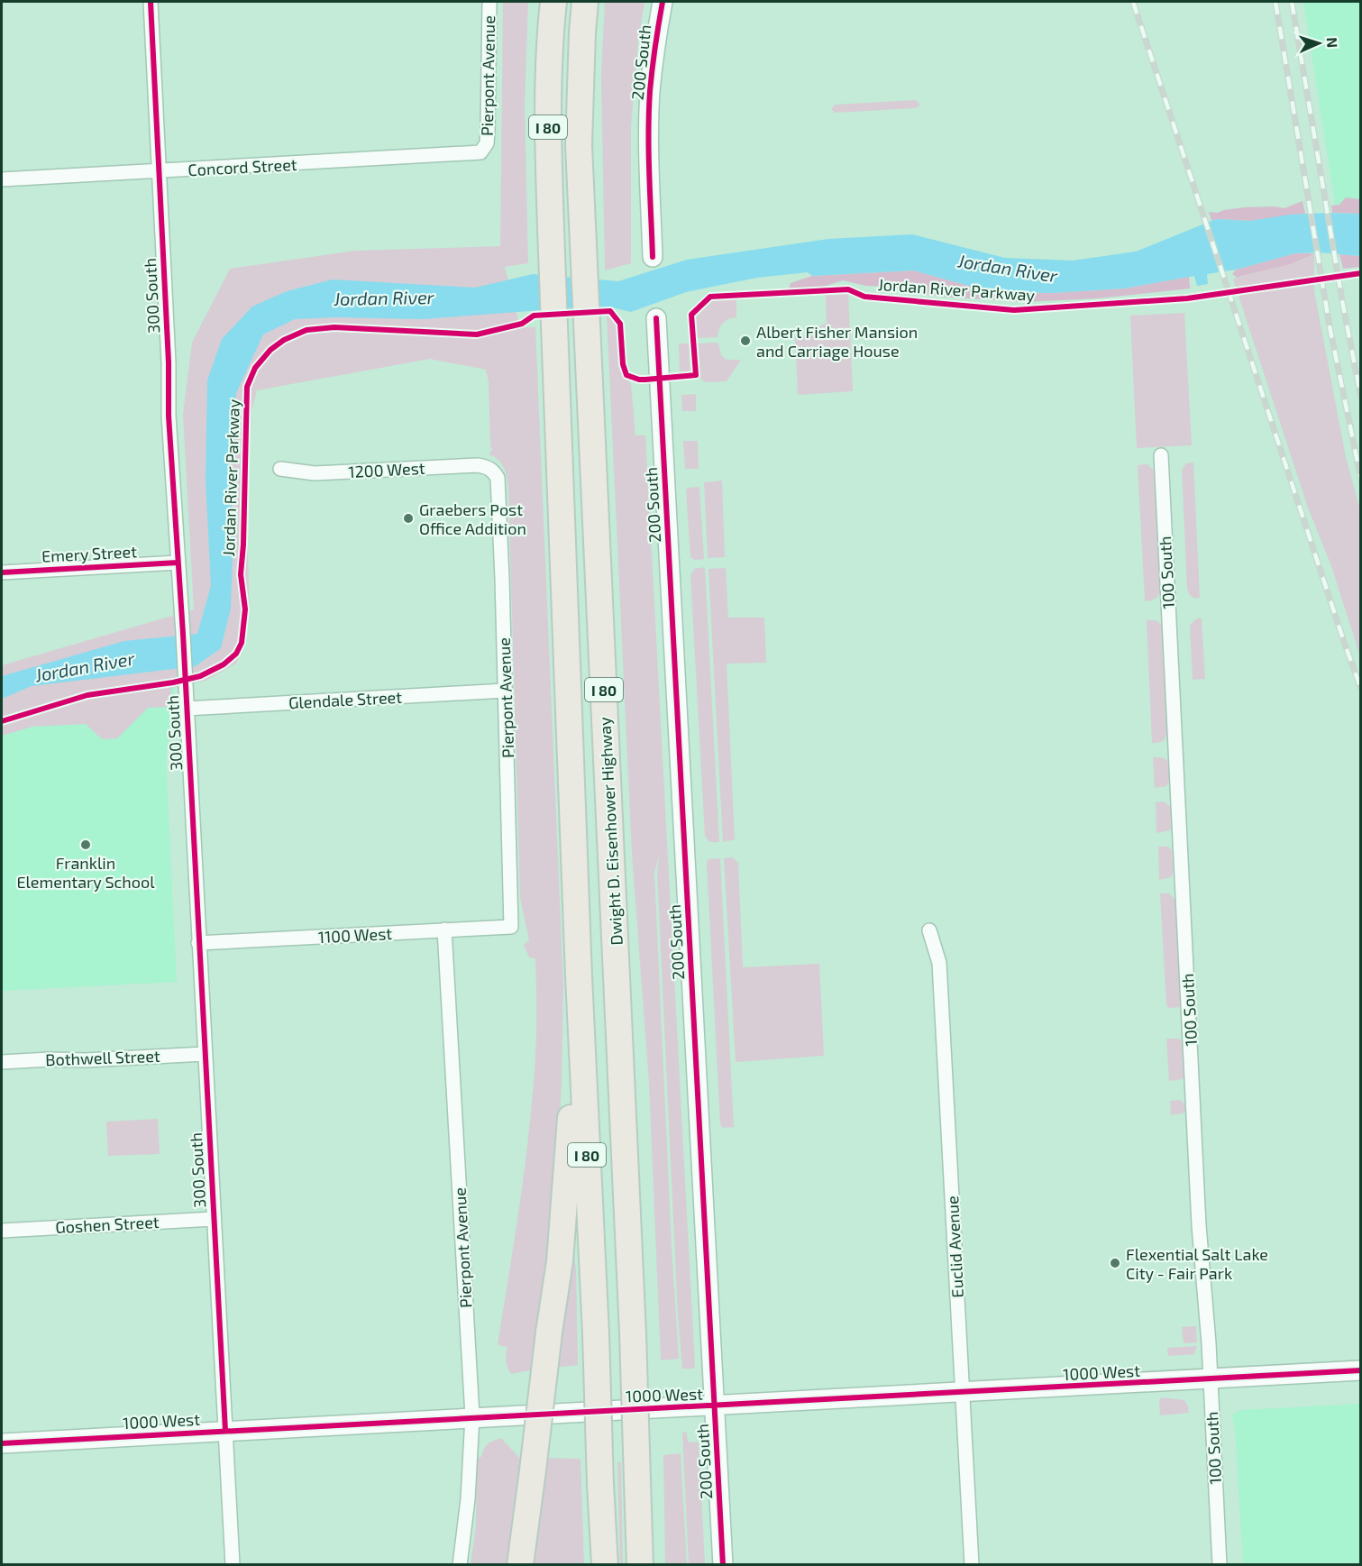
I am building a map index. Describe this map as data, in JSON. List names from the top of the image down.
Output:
{
  "streets": {
    "highway": ["I 80", "Dwight D. Eisenhower Highway"],
    "street": [
      "200 South",
      "Pierpont Avenue",
      "Concord Street",
      "300 South",
      "1200 West",
      "Emery Street",
      "100 South",
      "Glendale Street",
      "1100 West",
      "Bothwell Street",
      "Goshen Street",
      "Euclid Avenue",
      "1000 West"
    ],
    "cycle path": ["Jordan River Parkway"]
  },
  "crossings": [
    ["200 South", "1000 West"],
    ["Pierpont Avenue", "Concord Street"],
    ["Pierpont Avenue", "1200 West"],
    ["Pierpont Avenue", "Glendale Street"],
    ["Pierpont Avenue", "1100 West"],
    ["Pierpont Avenue", "1000 West"],
    ["Concord Street", "300 South"],
    ["300 South", "Emery Street"],
    ["300 South", "Glendale Street"],
    ["300 South", "1100 West"],
    ["300 South", "Bothwell Street"],
    ["300 South", "Goshen Street"],
    ["300 South", "1000 West"],
    ["100 South", "1000 West"],
    ["Euclid Avenue", "1000 West"]
  ],
  "water": ["Jordan River"],
  "places": [
    "Albert Fisher Mansion and Carriage House",
    "Graebers Post Office Addition",
    "Franklin Elementary School",
    "Flexential Salt Lake City - Fair Park"
  ],
  "north": "right"
}
